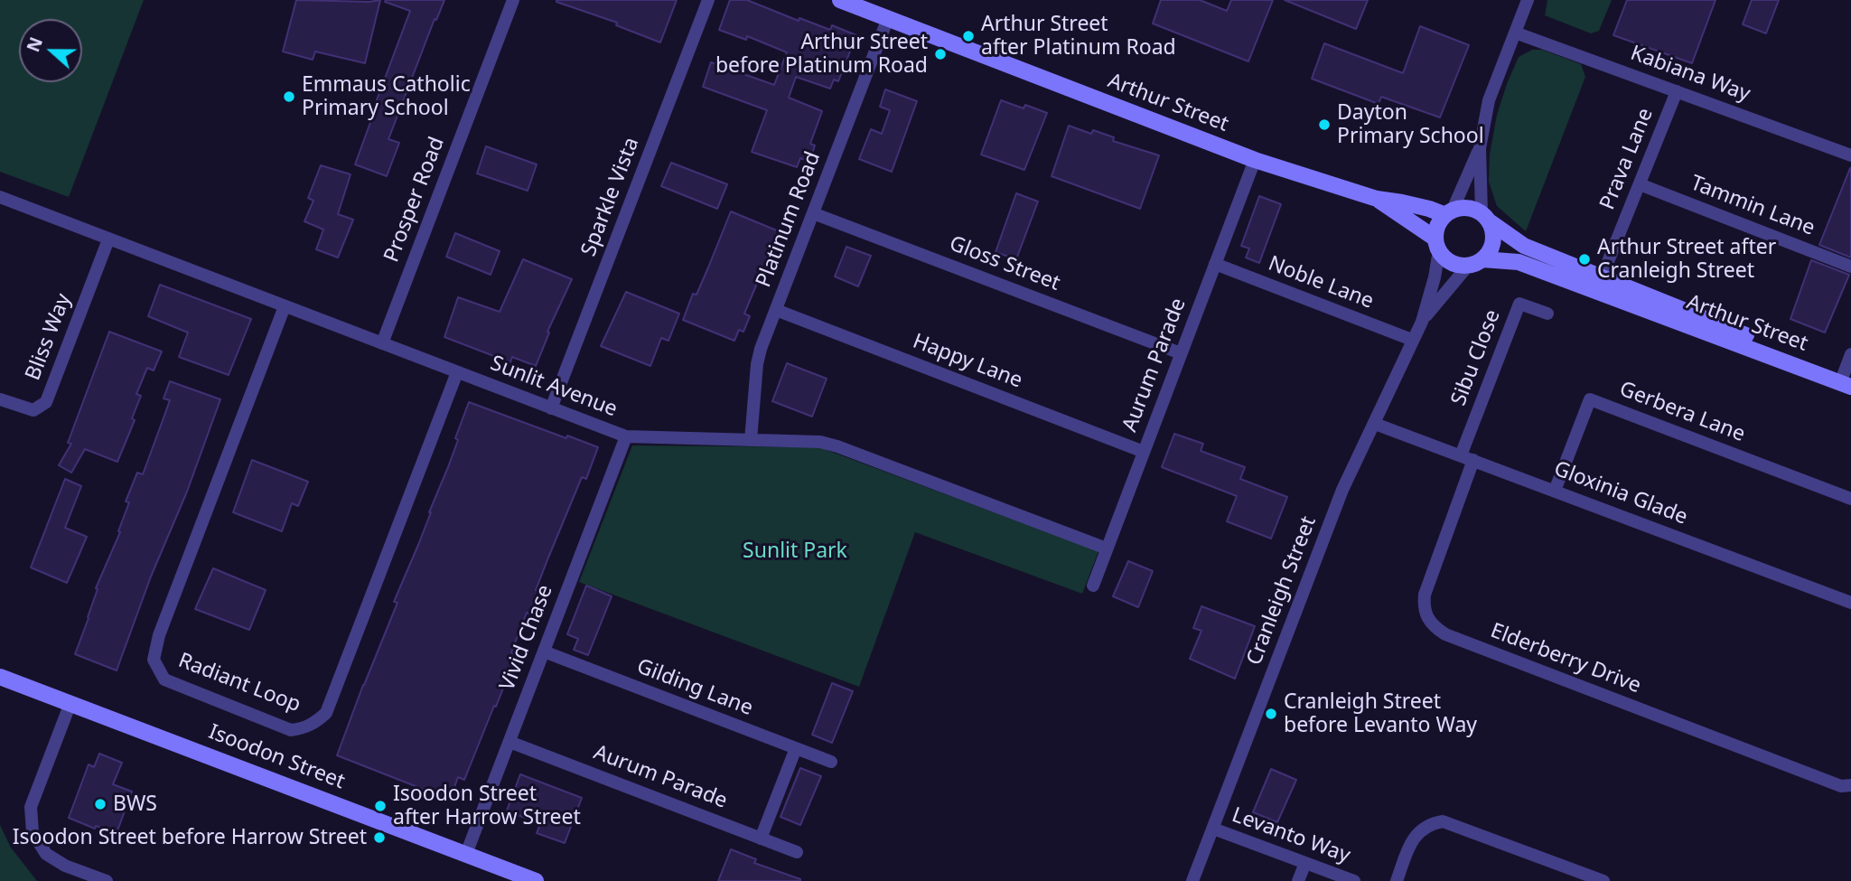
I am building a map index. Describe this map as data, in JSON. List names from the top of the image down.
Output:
{
  "streets": {
    "street": [
      "Kabiana Way",
      "Arthur Street",
      "Prava Lane",
      "Sparkle Vista",
      "Prosper Road",
      "Tammin Lane",
      "Platinum Road",
      "Gloss Street",
      "Noble Lane",
      "Bliss Way",
      "Sibu Close",
      "Happy Lane",
      "Aurum Parade",
      "Sunlit Avenue",
      "Gerbera Lane",
      "Gloxinia Glade",
      "Cranleigh Street",
      "Vivid Chase",
      "Elderberry Drive",
      "Radiant Loop",
      "Gilding Lane",
      "Isoodon Street",
      "Levanto Way"
    ]
  },
  "crossings": [
    ["Kabiana Way", "Prava Lane"],
    ["Arthur Street", "Prava Lane"],
    ["Arthur Street", "Platinum Road"],
    ["Arthur Street", "Aurum Parade"],
    ["Arthur Street", "Cranleigh Street"],
    ["Prava Lane", "Tammin Lane"],
    ["Sparkle Vista", "Sunlit Avenue"],
    ["Prosper Road", "Sunlit Avenue"],
    ["Platinum Road", "Gloss Street"],
    ["Platinum Road", "Happy Lane"],
    ["Platinum Road", "Sunlit Avenue"],
    ["Gloss Street", "Aurum Parade"],
    ["Noble Lane", "Aurum Parade"],
    ["Noble Lane", "Cranleigh Street"],
    ["Bliss Way", "Sunlit Avenue"],
    ["Sibu Close", "Gloxinia Glade"],
    ["Sibu Close", "Elderberry Drive"],
    ["Happy Lane", "Aurum Parade"],
    ["Aurum Parade", "Sunlit Avenue"],
    ["Aurum Parade", "Vivid Chase"],
    ["Sunlit Avenue", "Vivid Chase"],
    ["Sunlit Avenue", "Radiant Loop"],
    ["Gerbera Lane", "Gloxinia Glade"],
    ["Gloxinia Glade", "Cranleigh Street"],
    ["Gloxinia Glade", "Elderberry Drive"],
    ["Cranleigh Street", "Levanto Way"],
    ["Vivid Chase", "Gilding Lane"],
    ["Vivid Chase", "Isoodon Street"]
  ],
  "parks": ["Sunlit Park"],
  "places": [
    "Arthur Street after Platinum Road",
    "Arthur Street before Platinum Road",
    "Emmaus Catholic Primary School",
    "Dayton Primary School",
    "Arthur Street after Cranleigh Street",
    "Cranleigh Street before Levanto Way",
    "BWS",
    "Isoodon Street after Harrow Street",
    "Isoodon Street before Harrow Street"
  ],
  "north": "left"
}
